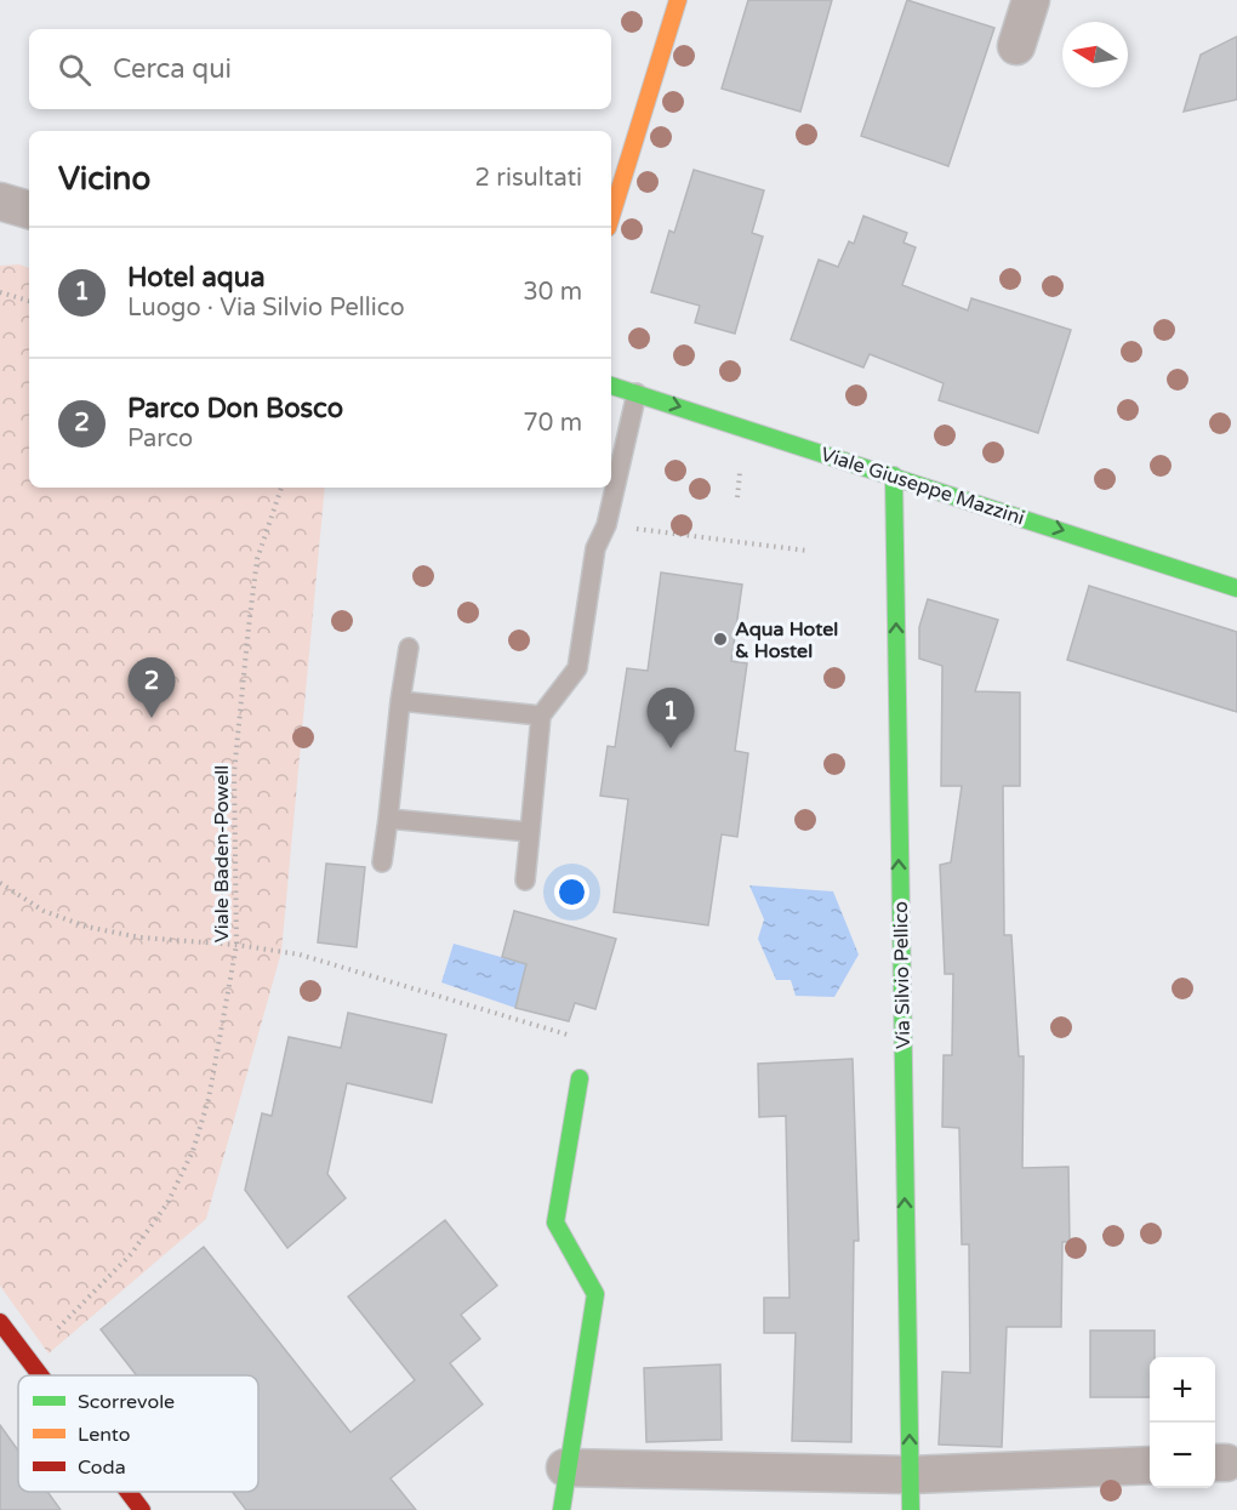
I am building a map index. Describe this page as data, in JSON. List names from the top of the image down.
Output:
{
  "streets": {
    "street": ["Viale Giuseppe Mazzini", "Via Silvio Pellico"],
    "path": ["Viale Baden-Powell"]
  },
  "crossings": [
    ["Viale Giuseppe Mazzini", "Via Silvio Pellico"]
  ],
  "one_way": ["Viale Giuseppe Mazzini", "Via Silvio Pellico"],
  "places": ["Aqua Hotel & Hostel"],
  "legend": ["Scorrevole", "Lento", "Coda"],
  "north": "left",
  "page": {
    "search": "Cerca qui",
    "heading": ["Vicino", "2 risultati"],
    "list": [
      {
        "mark": "1",
        "name": "Hotel aqua",
        "note": "Luogo · Via Silvio Pellico",
        "value": "30 m"
      },
      {
        "mark": "2",
        "name": "Parco Don Bosco",
        "note": "Parco",
        "value": "70 m"
      }
    ],
    "pins": ["2", "1"],
    "map_buttons": ["+", "−"]
  }
}
